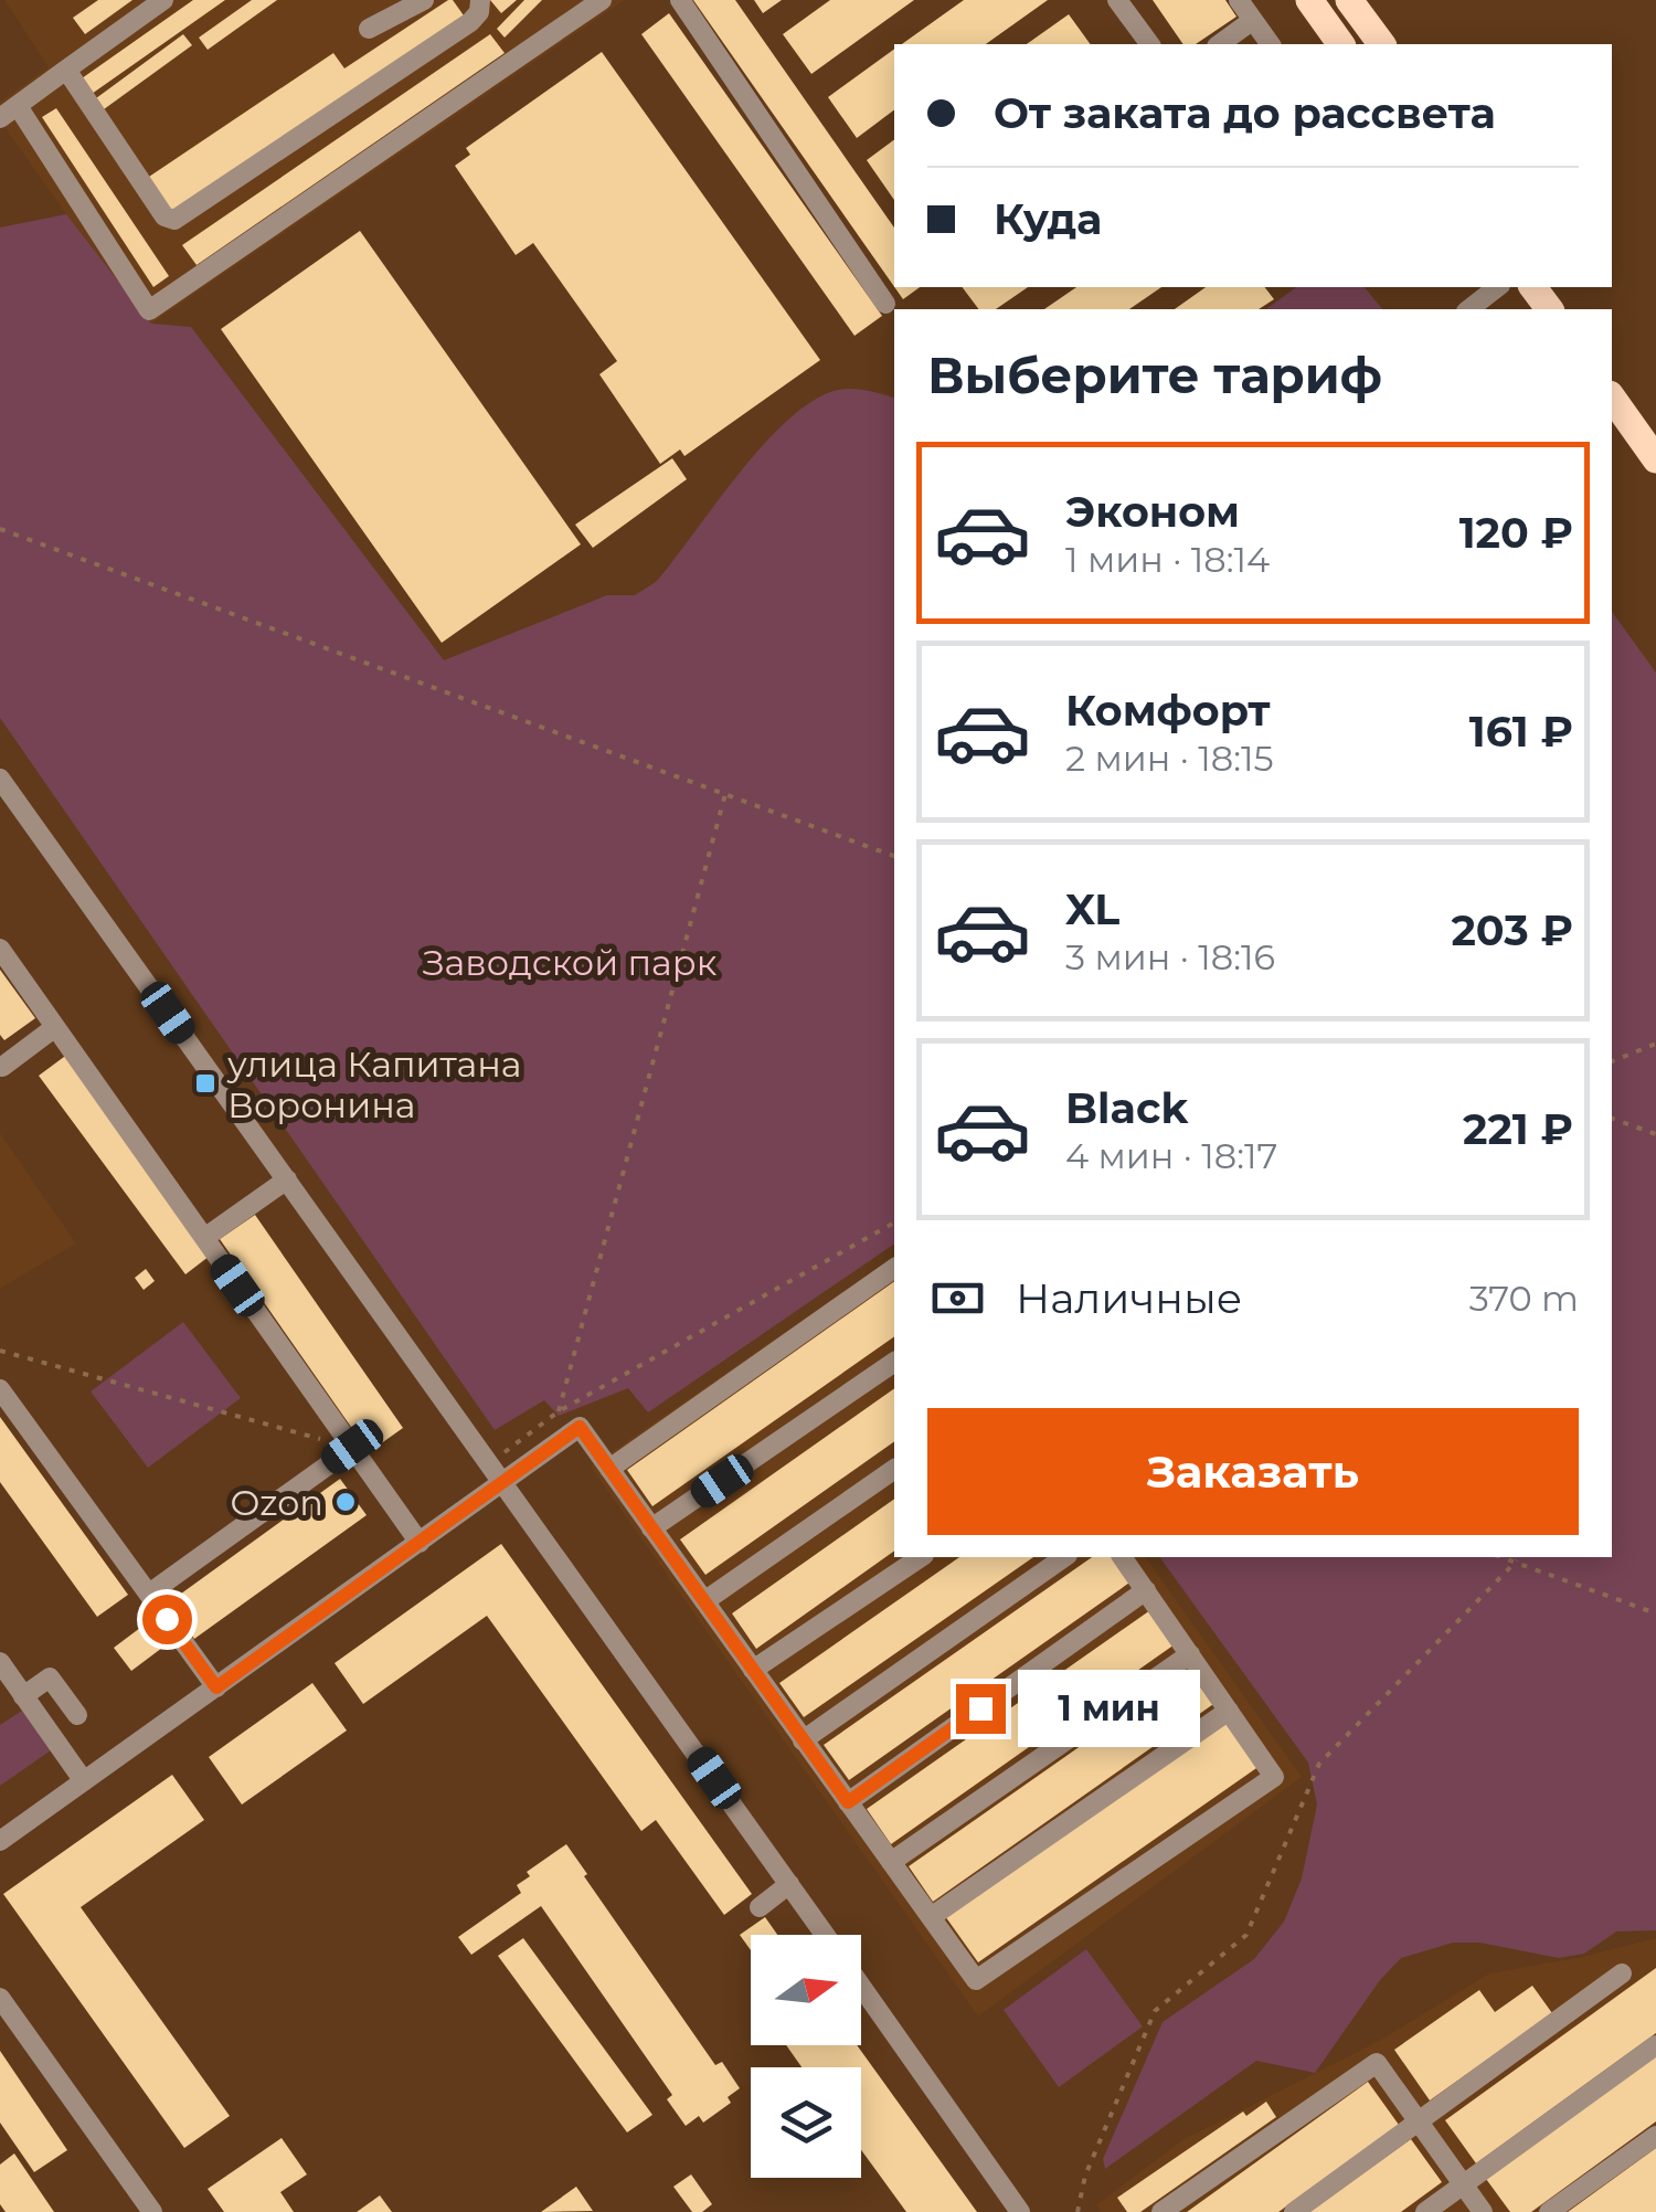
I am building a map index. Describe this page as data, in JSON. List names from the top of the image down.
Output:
{
  "parks": ["Заводской парк"],
  "places": {
    "transit": ["улица Капитана Воронина"],
    "other": ["Ozon"]
  },
  "north": "right",
  "page": {
    "banner": ["От заката до рассвета", "Куда"],
    "heading": "Выберите тариф",
    "list": [
      {
        "name": "Эконом",
        "note": "1 мин · 18:14",
        "value": "120 ₽"
      },
      {
        "name": "Комфорт",
        "note": "2 мин · 18:15",
        "value": "161 ₽"
      },
      {
        "name": "XL",
        "note": "3 мин · 18:16",
        "value": "203 ₽"
      },
      {
        "name": "Black",
        "note": "4 мин · 18:17",
        "value": "221 ₽"
      }
    ],
    "pay": ["Наличные", "370 m"],
    "buttons": "Заказать",
    "bubble": "1 мин"
  }
}
